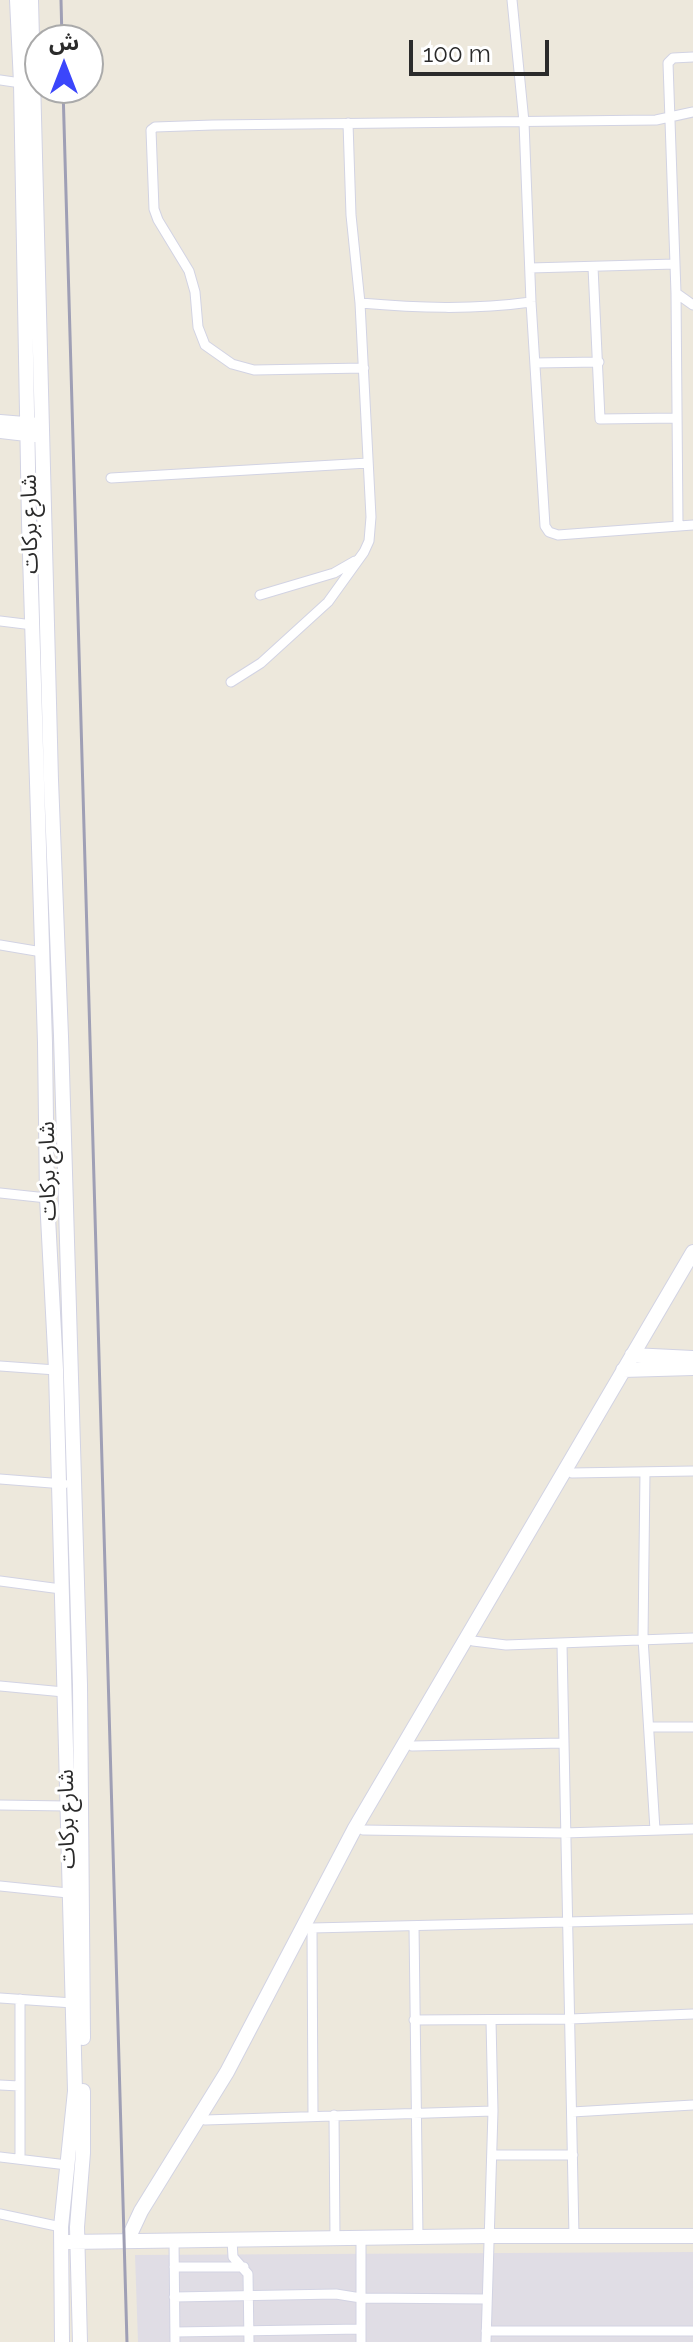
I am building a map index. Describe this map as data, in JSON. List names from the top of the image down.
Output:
{
  "streets": {
    "main road": ["شارع بركات"]
  },
  "scale_bar": "100 m",
  "north": "top"
}
